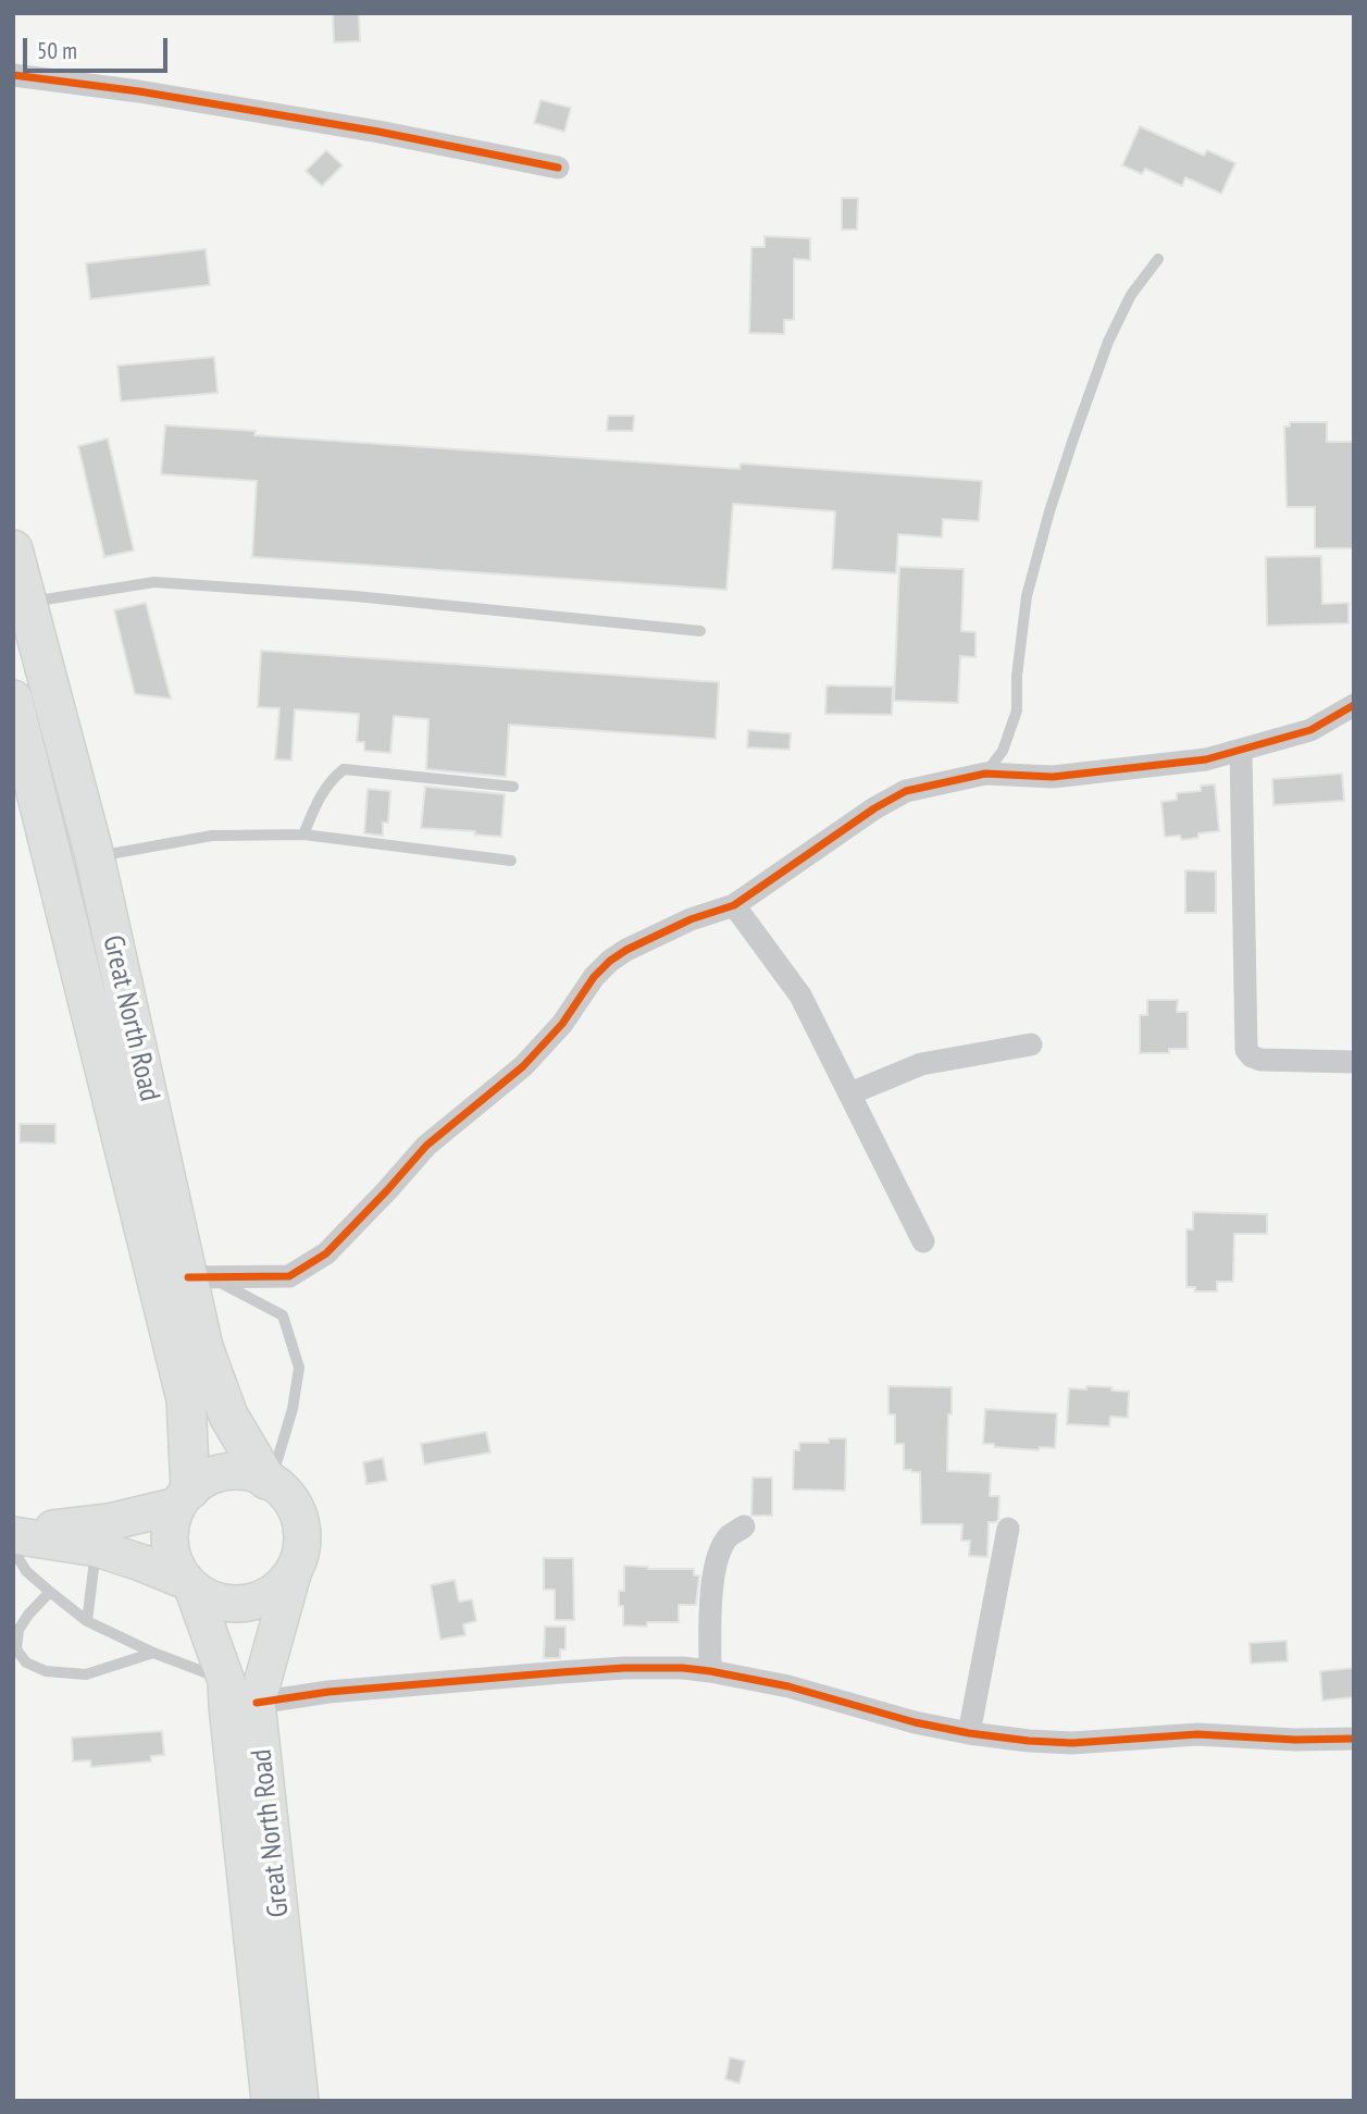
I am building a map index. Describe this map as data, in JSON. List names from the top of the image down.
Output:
{
  "streets": {
    "highway": ["Great North Road"]
  },
  "scale_bar": "50 m"
}
